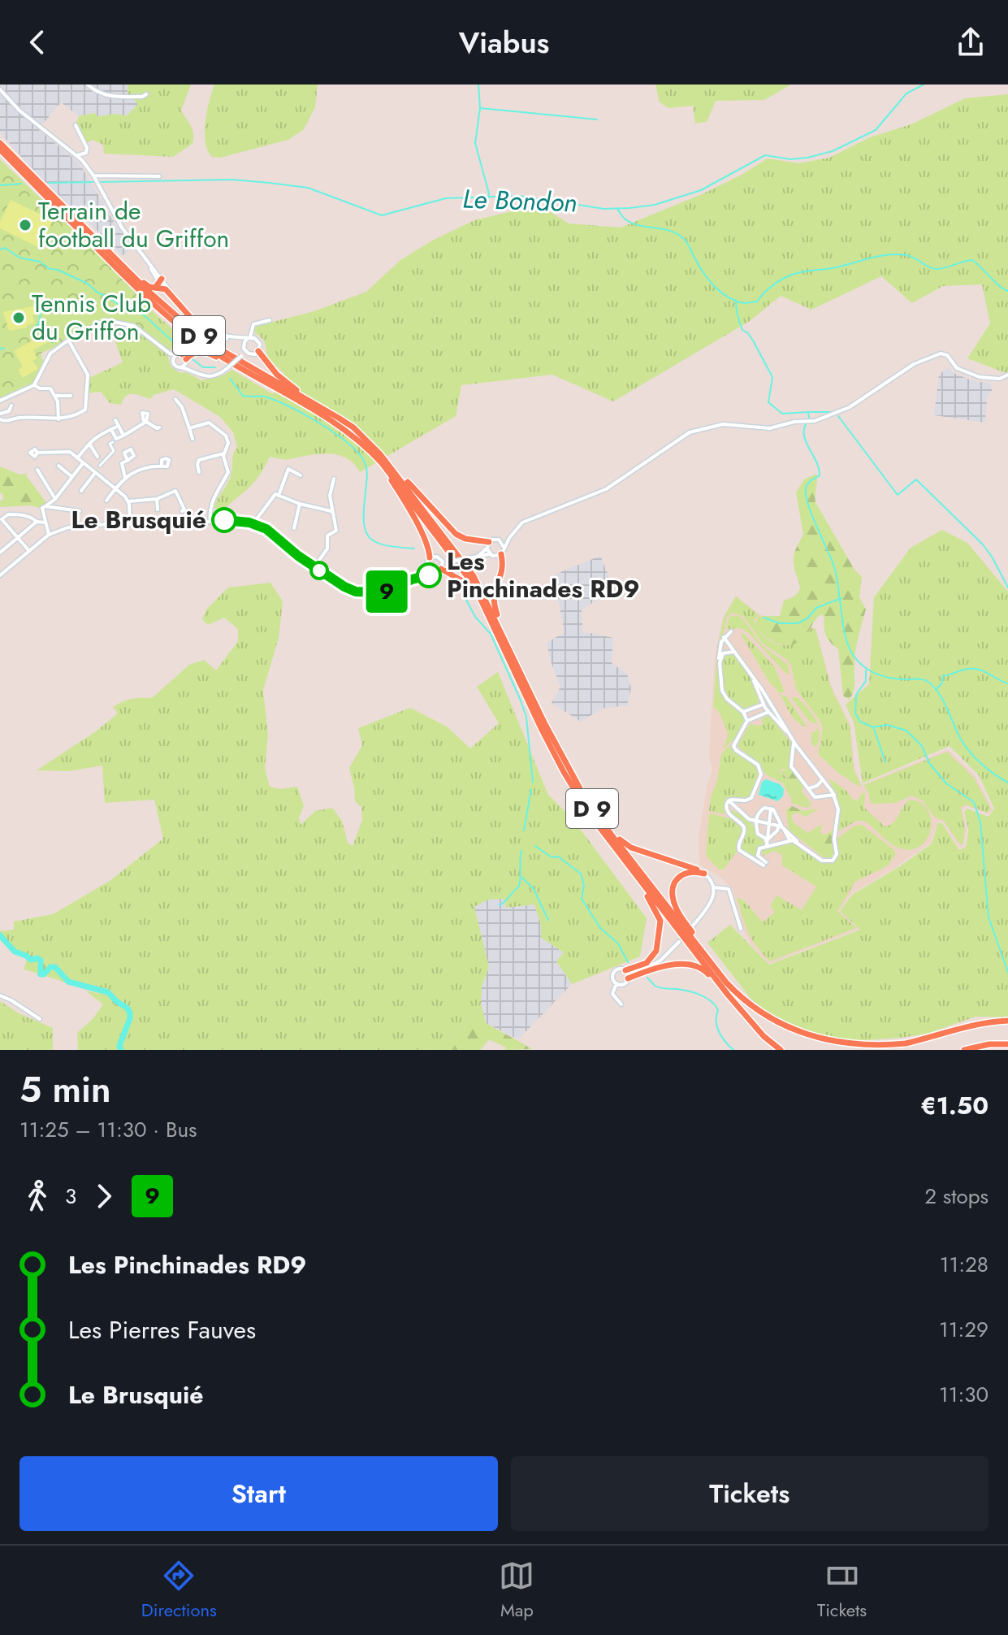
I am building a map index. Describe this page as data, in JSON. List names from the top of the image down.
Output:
{
  "streets": {
    "highway": ["D 9"]
  },
  "water": ["Le Bondon"],
  "places": [
    "Terrain de football du Griffon",
    "Tennis Club du Griffon",
    "Le Brusquié",
    "Les Pinchinades RD9"
  ],
  "lines": ["bus line 9"],
  "page": {
    "header": "Viabus",
    "on_map": "9",
    "heading": ["5 min", "11:25 – 11:30 · Bus", "€1.50"],
    "legs": ["3", "9", "2 stops"],
    "list": [
      {
        "name": "Les Pinchinades RD9",
        "value": "11:28"
      },
      {
        "name": "Les Pierres Fauves",
        "value": "11:29"
      },
      {
        "name": "Le Brusquié",
        "value": "11:30"
      }
    ],
    "buttons": ["Start", "Tickets"],
    "tabs": ["Directions", "Map", "Tickets"]
  }
}
